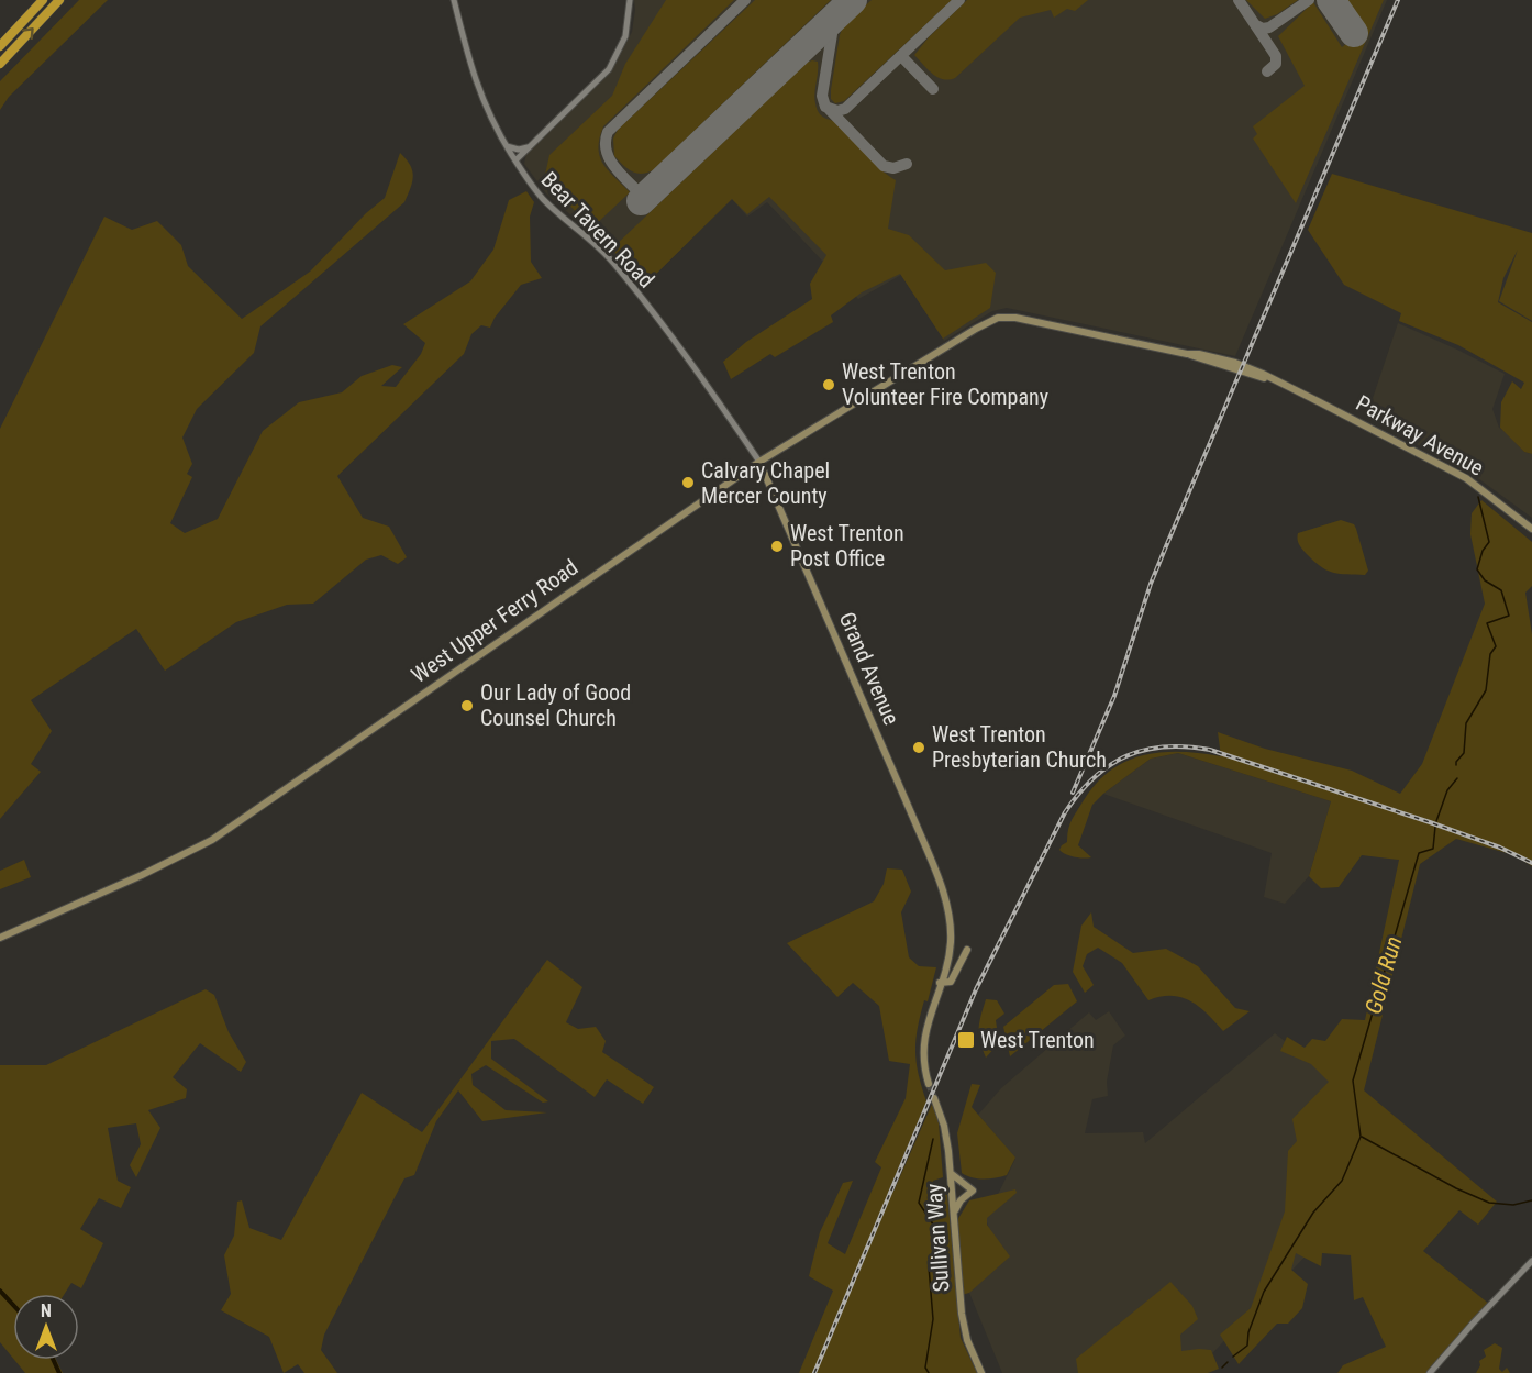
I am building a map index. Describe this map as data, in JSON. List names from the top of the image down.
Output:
{
  "streets": {
    "main road": [
      "Parkway Avenue",
      "West Upper Ferry Road",
      "Grand Avenue",
      "Sullivan Way"
    ],
    "street": ["Bear Tavern Road"]
  },
  "crossings": [
    ["Bear Tavern Road", "West Upper Ferry Road"],
    ["Bear Tavern Road", "Grand Avenue"],
    ["Parkway Avenue", "West Upper Ferry Road"],
    ["West Upper Ferry Road", "Grand Avenue"]
  ],
  "water": ["Gold Run"],
  "places": {
    "other": [
      "West Trenton Volunteer Fire Company",
      "Calvary Chapel Mercer County",
      "West Trenton Post Office",
      "Our Lady of Good Counsel Church",
      "West Trenton Presbyterian Church"
    ],
    "transit": ["West Trenton"]
  },
  "north": "top"
}
